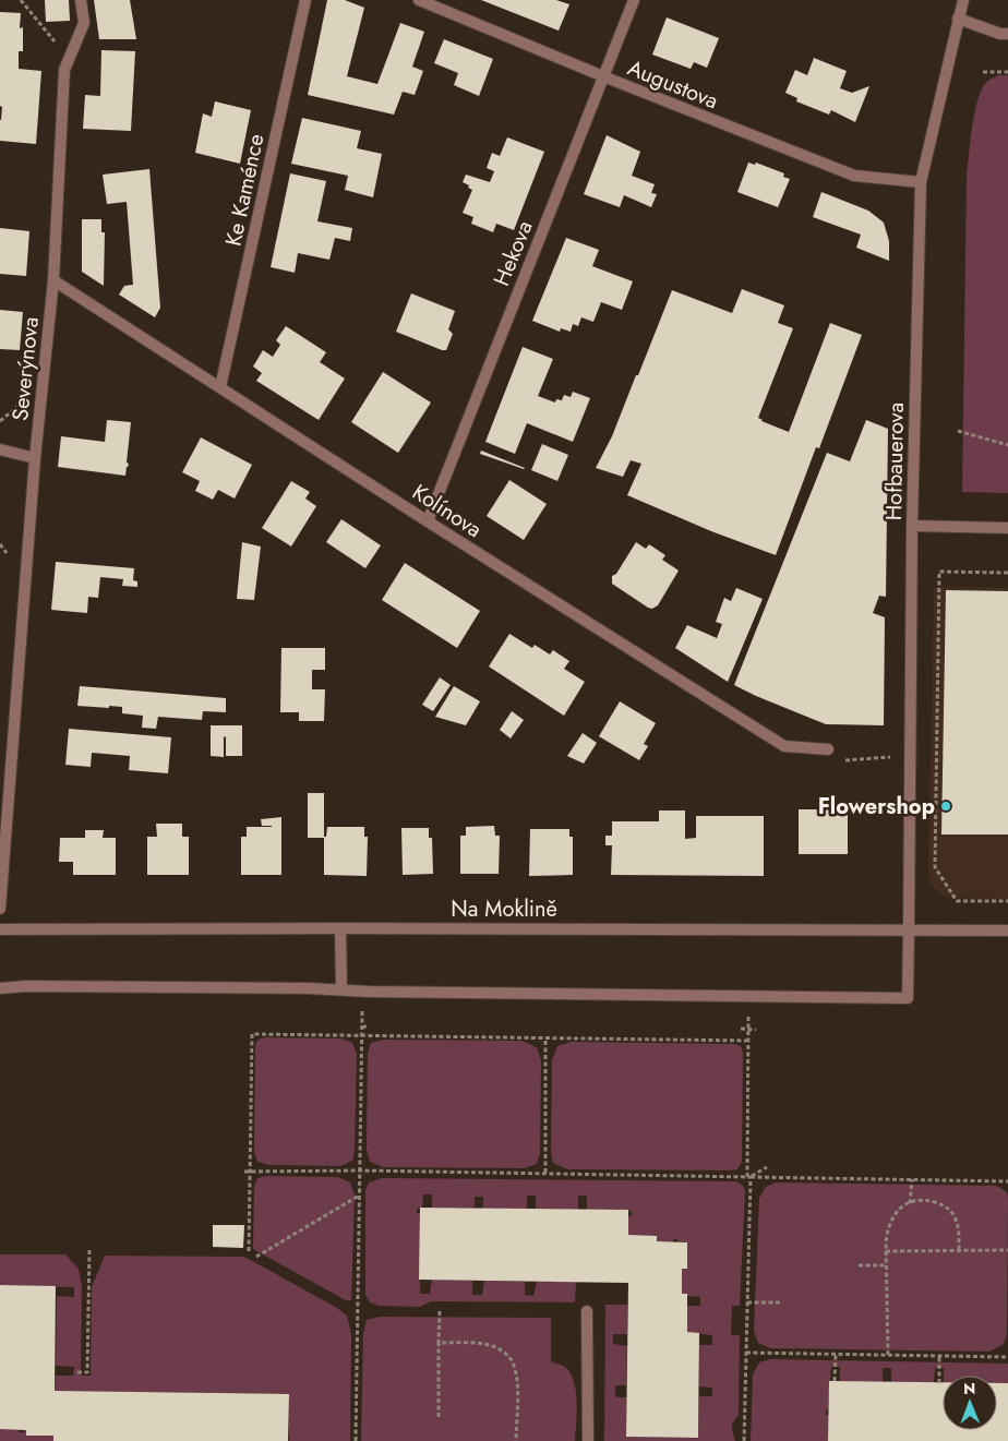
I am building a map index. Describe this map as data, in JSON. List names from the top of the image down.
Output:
{
  "streets": {
    "street": [
      "Augustova",
      "Ke Kaménce",
      "Hekova",
      "Severýnova",
      "Hofbauerova",
      "Kolínova",
      "Na Moklině"
    ]
  },
  "crossings": [
    ["Augustova", "Hekova"],
    ["Augustova", "Hofbauerova"],
    ["Ke Kaménce", "Kolínova"],
    ["Hekova", "Kolínova"],
    ["Severýnova", "Kolínova"],
    ["Hofbauerova", "Na Moklině"]
  ],
  "places": ["Flowershop"],
  "north": "top"
}
